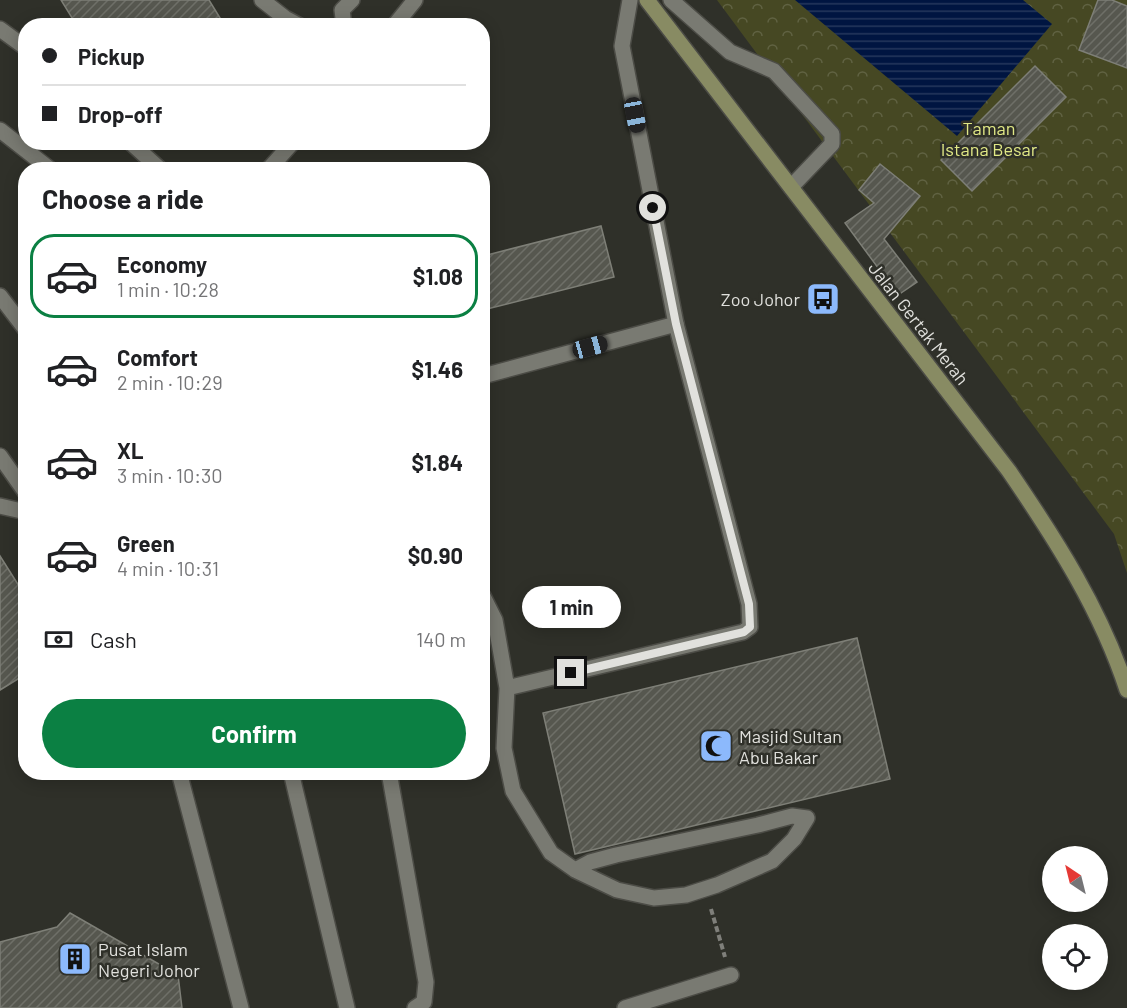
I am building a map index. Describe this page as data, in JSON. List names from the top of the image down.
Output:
{
  "streets": {
    "main road": ["Jalan Gertak Merah"]
  },
  "parks": ["Taman Istana Besar"],
  "places": {
    "bus stop": ["Zoo Johor"],
    "mosque": ["Masjid Sultan Abu Bakar"],
    "building": ["Pusat Islam Negeri Johor"]
  },
  "north": "top left",
  "page": {
    "banner": ["Pickup", "Drop-off"],
    "heading": "Choose a ride",
    "list": [
      {
        "name": "Economy",
        "note": "1 min · 10:28",
        "value": "$1.08"
      },
      {
        "name": "Comfort",
        "note": "2 min · 10:29",
        "value": "$1.46"
      },
      {
        "name": "XL",
        "note": "3 min · 10:30",
        "value": "$1.84"
      },
      {
        "name": "Green",
        "note": "4 min · 10:31",
        "value": "$0.90"
      }
    ],
    "bubble": "1 min",
    "pay": ["Cash", "140 m"],
    "buttons": "Confirm"
  }
}
